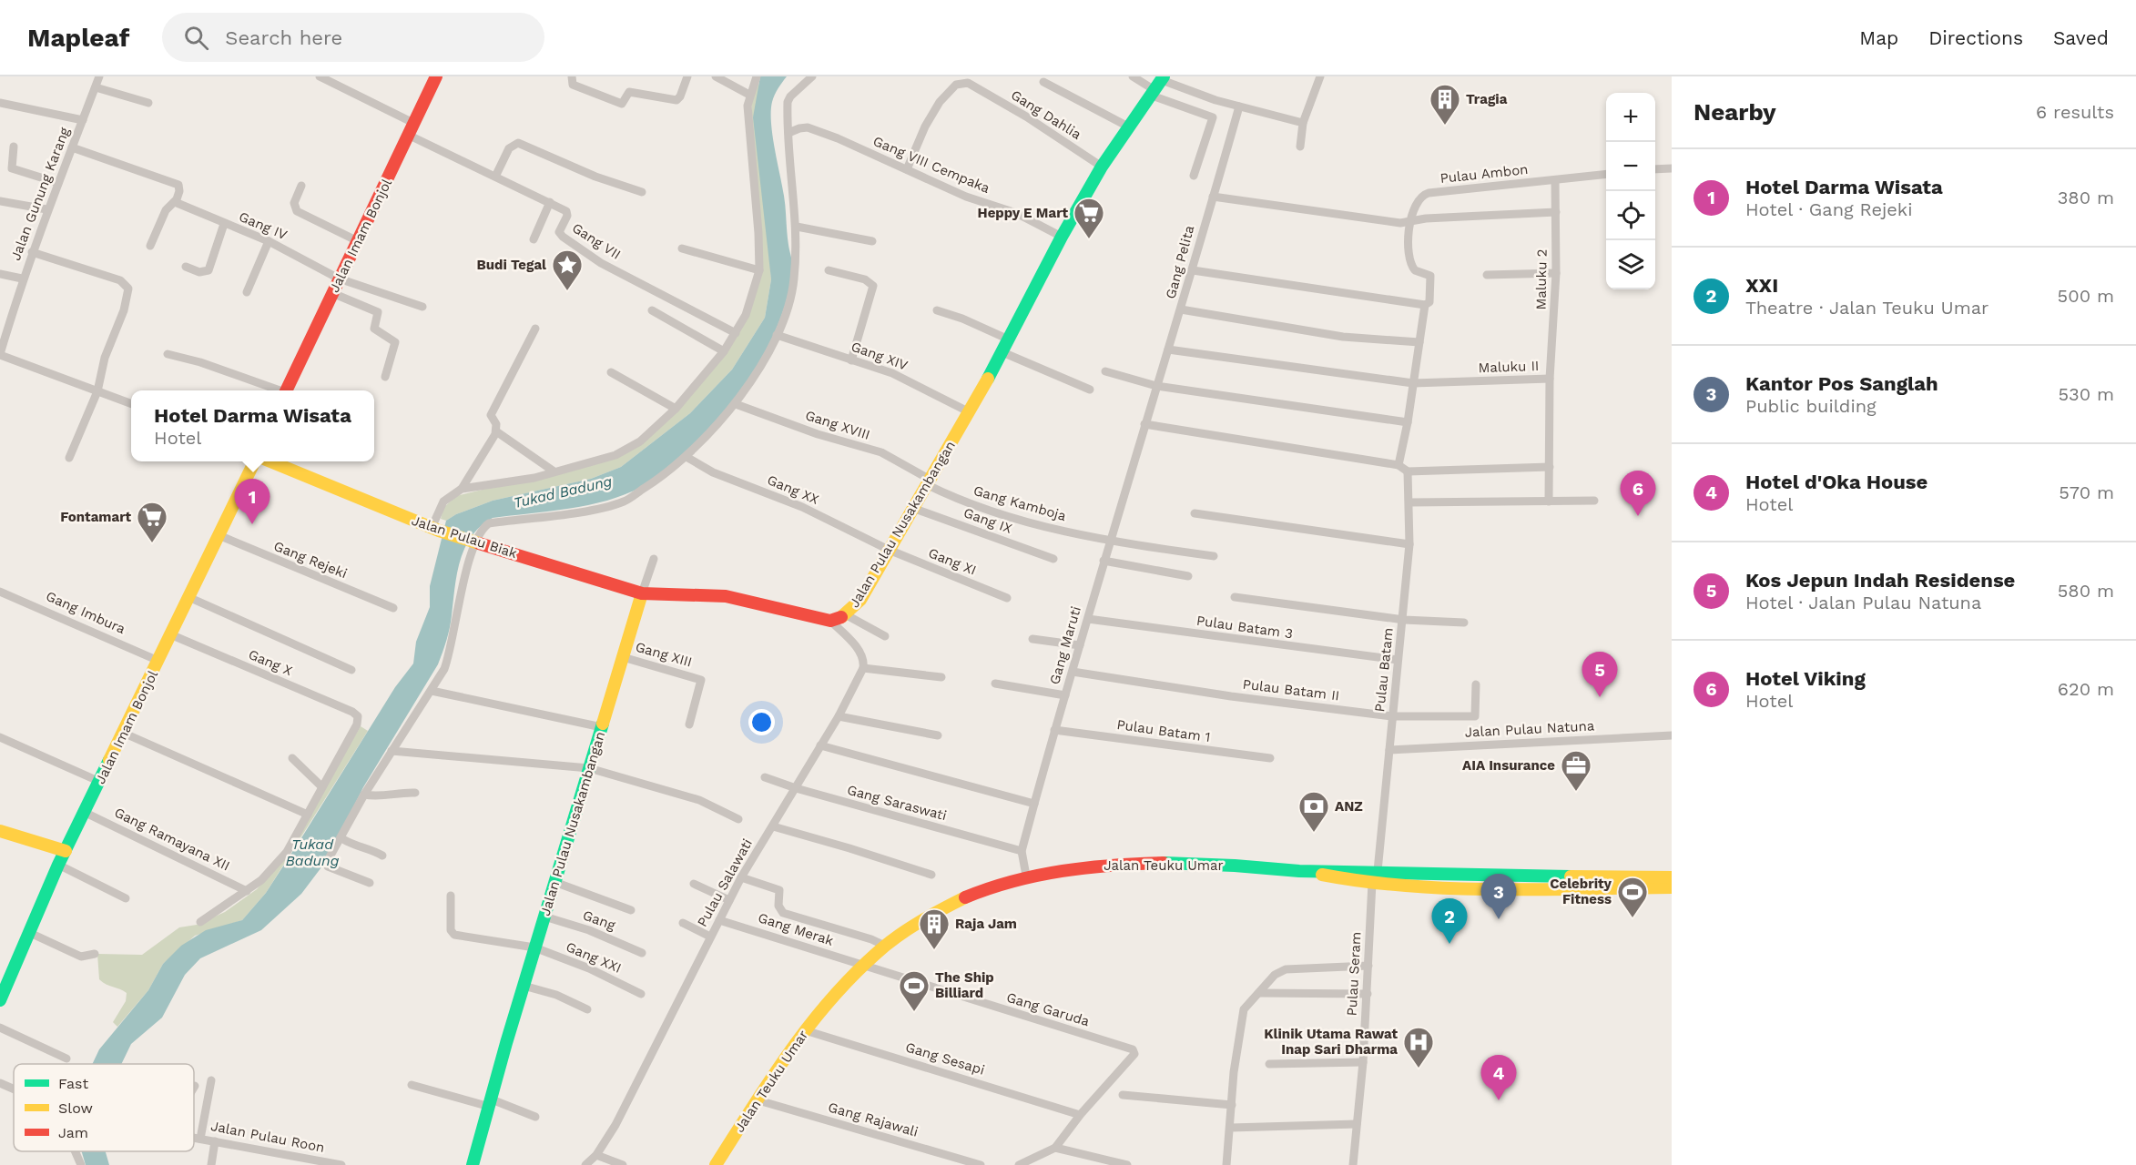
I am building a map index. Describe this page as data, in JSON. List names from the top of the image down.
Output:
{
  "streets": {
    "main road": [
      "Jalan Imam Bonjol",
      "Jalan Pulau Nusakambangan",
      "Jalan Pulau Biak",
      "Jalan Teuku Umar"
    ],
    "street": [
      "Gang Dahlia",
      "Gang VIII Cempaka",
      "Pulau Ambon",
      "Jalan Gunung Karang",
      "Gang IV",
      "Gang VII",
      "Gang Pelita",
      "Maluku 2",
      "Gang XIV",
      "Maluku II",
      "Gang XVIII",
      "Gang XX",
      "Gang Kamboja",
      "Gang IX",
      "Gang Rejeki",
      "Gang XI",
      "Gang Imbura",
      "Pulau Batam 3",
      "Gang Maruti",
      "Gang XIII",
      "Gang X",
      "Pulau Batam",
      "Pulau Batam II",
      "Jalan Pulau Natuna",
      "Pulau Batam 1",
      "Gang Saraswati",
      "Gang Ramayana XII",
      "Pulau Salawati",
      "Gang",
      "Gang Merak",
      "Gang XXI",
      "Pulau Seram",
      "Gang Garuda",
      "Gang Sesapi",
      "Gang Rajawali",
      "Jalan Pulau Roon"
    ]
  },
  "crossings": [
    ["Gang Dahlia", "Gang VIII Cempaka"],
    ["Gang Dahlia", "Jalan Pulau Nusakambangan"],
    ["Gang VIII Cempaka", "Jalan Pulau Nusakambangan"],
    ["Pulau Ambon", "Maluku 2"],
    ["Pulau Ambon", "Maluku II"],
    ["Gang IV", "Jalan Imam Bonjol"],
    ["Jalan Imam Bonjol", "Gang VII"],
    ["Jalan Imam Bonjol", "Gang Rejeki"],
    ["Jalan Imam Bonjol", "Gang Imbura"],
    ["Jalan Imam Bonjol", "Gang X"],
    ["Jalan Imam Bonjol", "Gang Ramayana XII"],
    ["Gang Pelita", "Maluku II"],
    ["Gang Pelita", "Gang Maruti"],
    ["Maluku 2", "Maluku II"],
    ["Gang XIV", "Jalan Pulau Nusakambangan"],
    ["Gang XVIII", "Gang Kamboja"],
    ["Gang XVIII", "Jalan Pulau Nusakambangan"],
    ["Gang XX", "Jalan Pulau Nusakambangan"],
    ["Gang XX", "Gang XI"],
    ["Gang Kamboja", "Jalan Pulau Nusakambangan"],
    ["Gang Kamboja", "Gang Maruti"],
    ["Gang IX", "Jalan Pulau Nusakambangan"],
    ["Jalan Pulau Nusakambangan", "Jalan Pulau Biak"],
    ["Jalan Pulau Nusakambangan", "Gang XI"],
    ["Jalan Pulau Nusakambangan", "Gang XIII"],
    ["Jalan Pulau Nusakambangan", "Gang"],
    ["Jalan Pulau Nusakambangan", "Gang XXI"],
    ["Pulau Batam 3", "Gang Maruti"],
    ["Pulau Batam 3", "Pulau Batam"],
    ["Gang Maruti", "Pulau Batam II"],
    ["Gang Maruti", "Pulau Batam 1"],
    ["Gang Maruti", "Gang Saraswati"],
    ["Gang Maruti", "Jalan Teuku Umar"],
    ["Pulau Batam", "Pulau Batam II"],
    ["Pulau Batam", "Jalan Pulau Natuna"],
    ["Pulau Batam", "Jalan Teuku Umar"],
    ["Pulau Batam", "Pulau Seram"],
    ["Gang Saraswati", "Pulau Salawati"],
    ["Jalan Teuku Umar", "Gang Merak"],
    ["Jalan Teuku Umar", "Pulau Seram"],
    ["Jalan Teuku Umar", "Gang Garuda"],
    ["Jalan Teuku Umar", "Gang Sesapi"],
    ["Jalan Teuku Umar", "Gang Rajawali"],
    ["Pulau Salawati", "Gang Merak"],
    ["Gang Merak", "Gang Garuda"]
  ],
  "water": ["Tukad Badung"],
  "places": {
    "building": ["Tragia", "Raja Jam"],
    "supermarket": ["Heppy E Mart", "Fontamart"],
    "place": ["Budi Tegal"],
    "office": ["AIA Insurance"],
    "bank": ["ANZ"],
    "sports": ["Celebrity Fitness", "The Ship Billiard"],
    "hospital": ["Klinik Utama Rawat Inap Sari Dharma"]
  },
  "legend": ["Fast", "Slow", "Jam"],
  "page": {
    "header": "Mapleaf",
    "search": "Search here",
    "nav": ["Map", "Directions", "Saved"],
    "heading": ["Nearby", "6 results"],
    "map_buttons": ["+", "−"],
    "list": [
      {
        "mark": "1",
        "name": "Hotel Darma Wisata",
        "note": "Hotel · Gang Rejeki",
        "value": "380 m"
      },
      {
        "mark": "2",
        "name": "XXI",
        "note": "Theatre · Jalan Teuku Umar",
        "value": "500 m"
      },
      {
        "mark": "3",
        "name": "Kantor Pos Sanglah",
        "note": "Public building",
        "value": "530 m"
      },
      {
        "mark": "4",
        "name": "Hotel d'Oka House",
        "note": "Hotel",
        "value": "570 m"
      },
      {
        "mark": "5",
        "name": "Kos Jepun Indah Residense",
        "note": "Hotel · Jalan Pulau Natuna",
        "value": "580 m"
      },
      {
        "mark": "6",
        "name": "Hotel Viking",
        "note": "Hotel",
        "value": "620 m"
      }
    ],
    "popup": ["Hotel Darma Wisata", "Hotel"],
    "pins": [
      "6",
      "1",
      "5",
      "3",
      "2",
      "4"
    ]
  }
}
